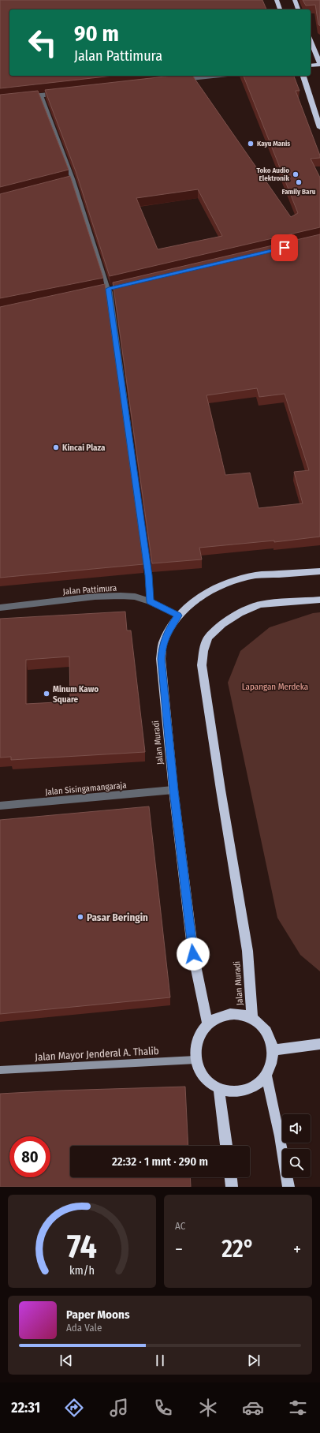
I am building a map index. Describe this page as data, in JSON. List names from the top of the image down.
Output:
{
  "streets": {
    "highway": ["Jalan Muradi"],
    "main road": ["Jalan Mayor Jenderal A. Thalib"],
    "street": ["Jalan Pattimura", "Jalan Sisingamangaraja"]
  },
  "crossings": [
    ["Jalan Pattimura", "Jalan Muradi"],
    ["Jalan Muradi", "Jalan Sisingamangaraja"],
    ["Jalan Muradi", "Jalan Mayor Jenderal A. Thalib"]
  ],
  "parks": ["Lapangan Merdeka"],
  "places": [
    "Kayu Manis",
    "Toko Audio Elektronik",
    "Family Baru",
    "Kincai Plaza",
    "Minum Kawo Square",
    "Pasar Beringin"
  ],
  "page": {
    "turn": ["90 m", "Jalan Pattimura"],
    "limit": "80",
    "trip": "22:32 · 1 mnt · 290 m",
    "tile": "AC",
    "heat": ["−", "22°", "+"],
    "song": ["Paper Moons", "Ada Vale"],
    "tabs": "22:31",
    "gauge": ["74", "km/h"]
  }
}
